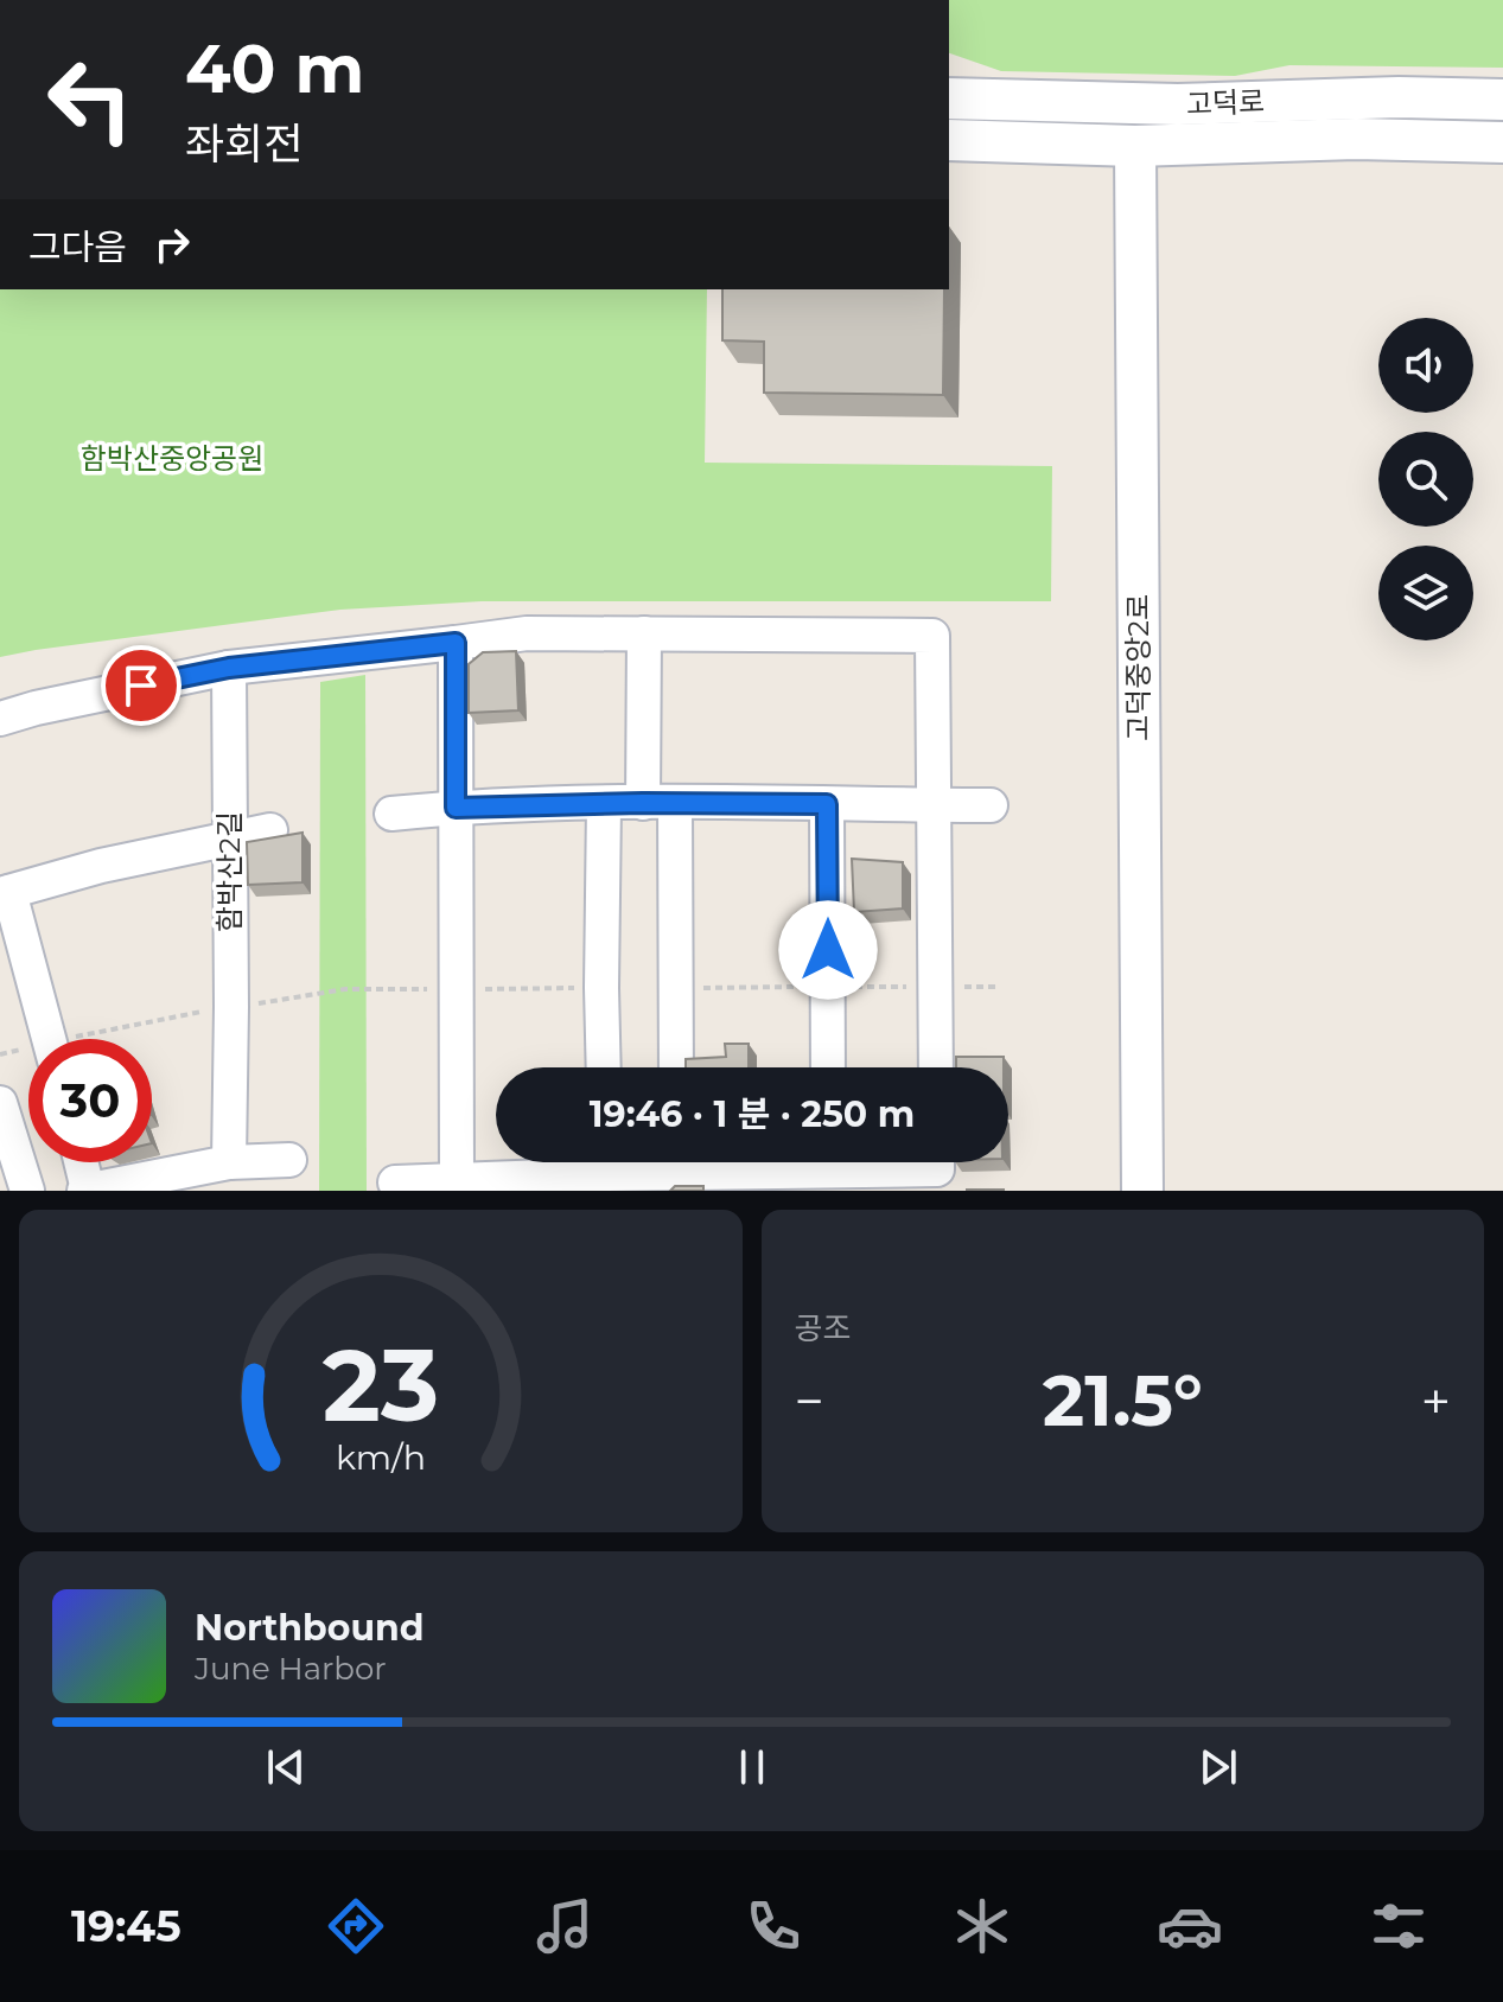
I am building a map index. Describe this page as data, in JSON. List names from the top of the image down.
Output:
{
  "streets": {
    "street": ["고덕로", "고덕중앙2로", "함박산2길"]
  },
  "crossings": [
    ["고덕로", "고덕중앙2로"]
  ],
  "parks": ["함박산중앙공원"],
  "page": {
    "turn": ["40 m", "좌회전"],
    "then": "그다음",
    "limit": "30",
    "trip": "19:46 · 1 분 · 250 m",
    "tile": "공조",
    "heat": ["−", "21.5°", "+"],
    "song": ["Northbound", "June Harbor"],
    "tabs": "19:45",
    "gauge": ["23", "km/h"]
  }
}
